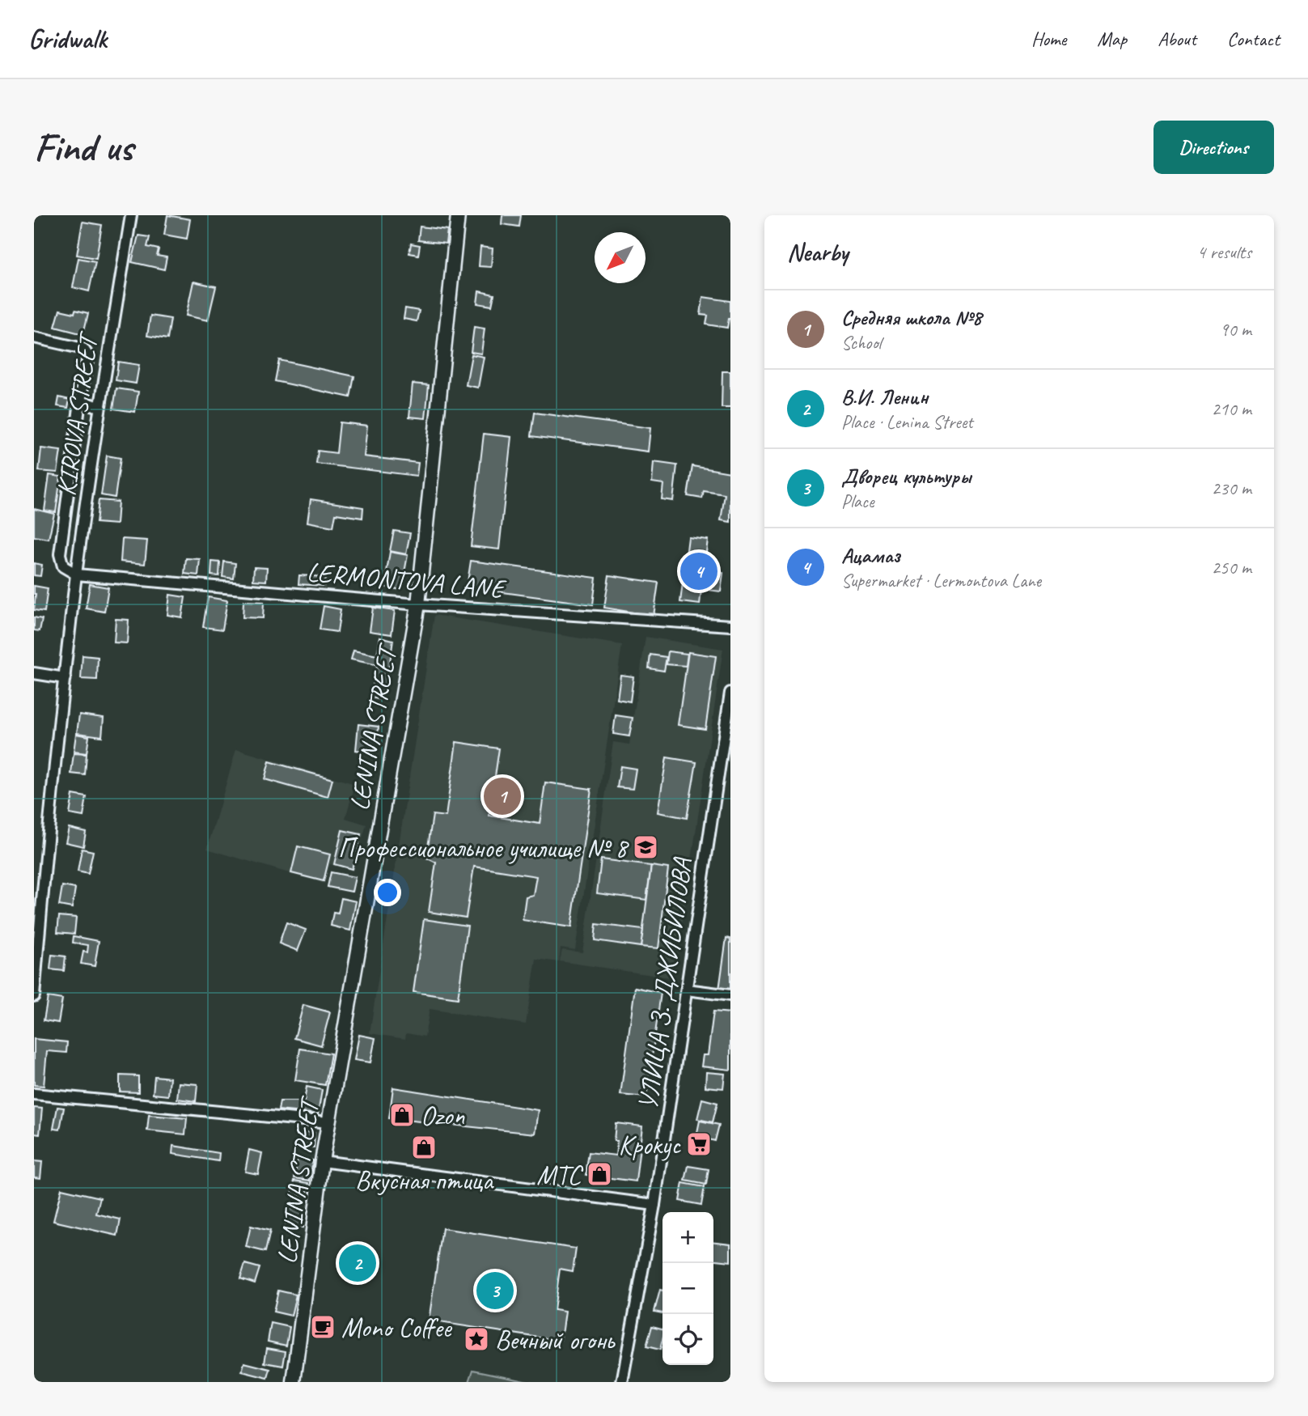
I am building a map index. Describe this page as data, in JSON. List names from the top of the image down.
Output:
{
  "streets": {
    "street": [
      "KIROVA STREET",
      "LERMONTOVA LANE",
      "LENINA STREET",
      "УЛИЦА З. ДЖИБИЛОВА"
    ]
  },
  "crossings": [
    ["KIROVA STREET", "LERMONTOVA LANE"],
    ["LERMONTOVA LANE", "LENINA STREET"]
  ],
  "places": {
    "school or university": ["Профессиональное училище № 8"],
    "shop": ["Ozon", "Вкусная птица", "МТС"],
    "supermarket": ["Крокус"],
    "cafe": ["Mono Coffee"],
    "place": ["Вечный огонь"]
  },
  "north": "bottom left",
  "page": {
    "header": "Gridwalk",
    "nav": [
      "Home",
      "Map",
      "About",
      "Contact"
    ],
    "buttons": "Directions",
    "title": "Find us",
    "heading": ["Nearby", "4 results"],
    "list": [
      {
        "mark": "1",
        "name": "Средняя школа №8",
        "note": "School",
        "value": "90 m"
      },
      {
        "mark": "2",
        "name": "В.И. Ленин",
        "note": "Place · Lenina Street",
        "value": "210 m"
      },
      {
        "mark": "3",
        "name": "Дворец культуры",
        "note": "Place",
        "value": "230 m"
      },
      {
        "mark": "4",
        "name": "Ацамаз",
        "note": "Supermarket · Lermontova Lane",
        "value": "250 m"
      }
    ],
    "pins": [
      "4",
      "1",
      "2",
      "3"
    ],
    "map_buttons": ["+", "−"]
  }
}
